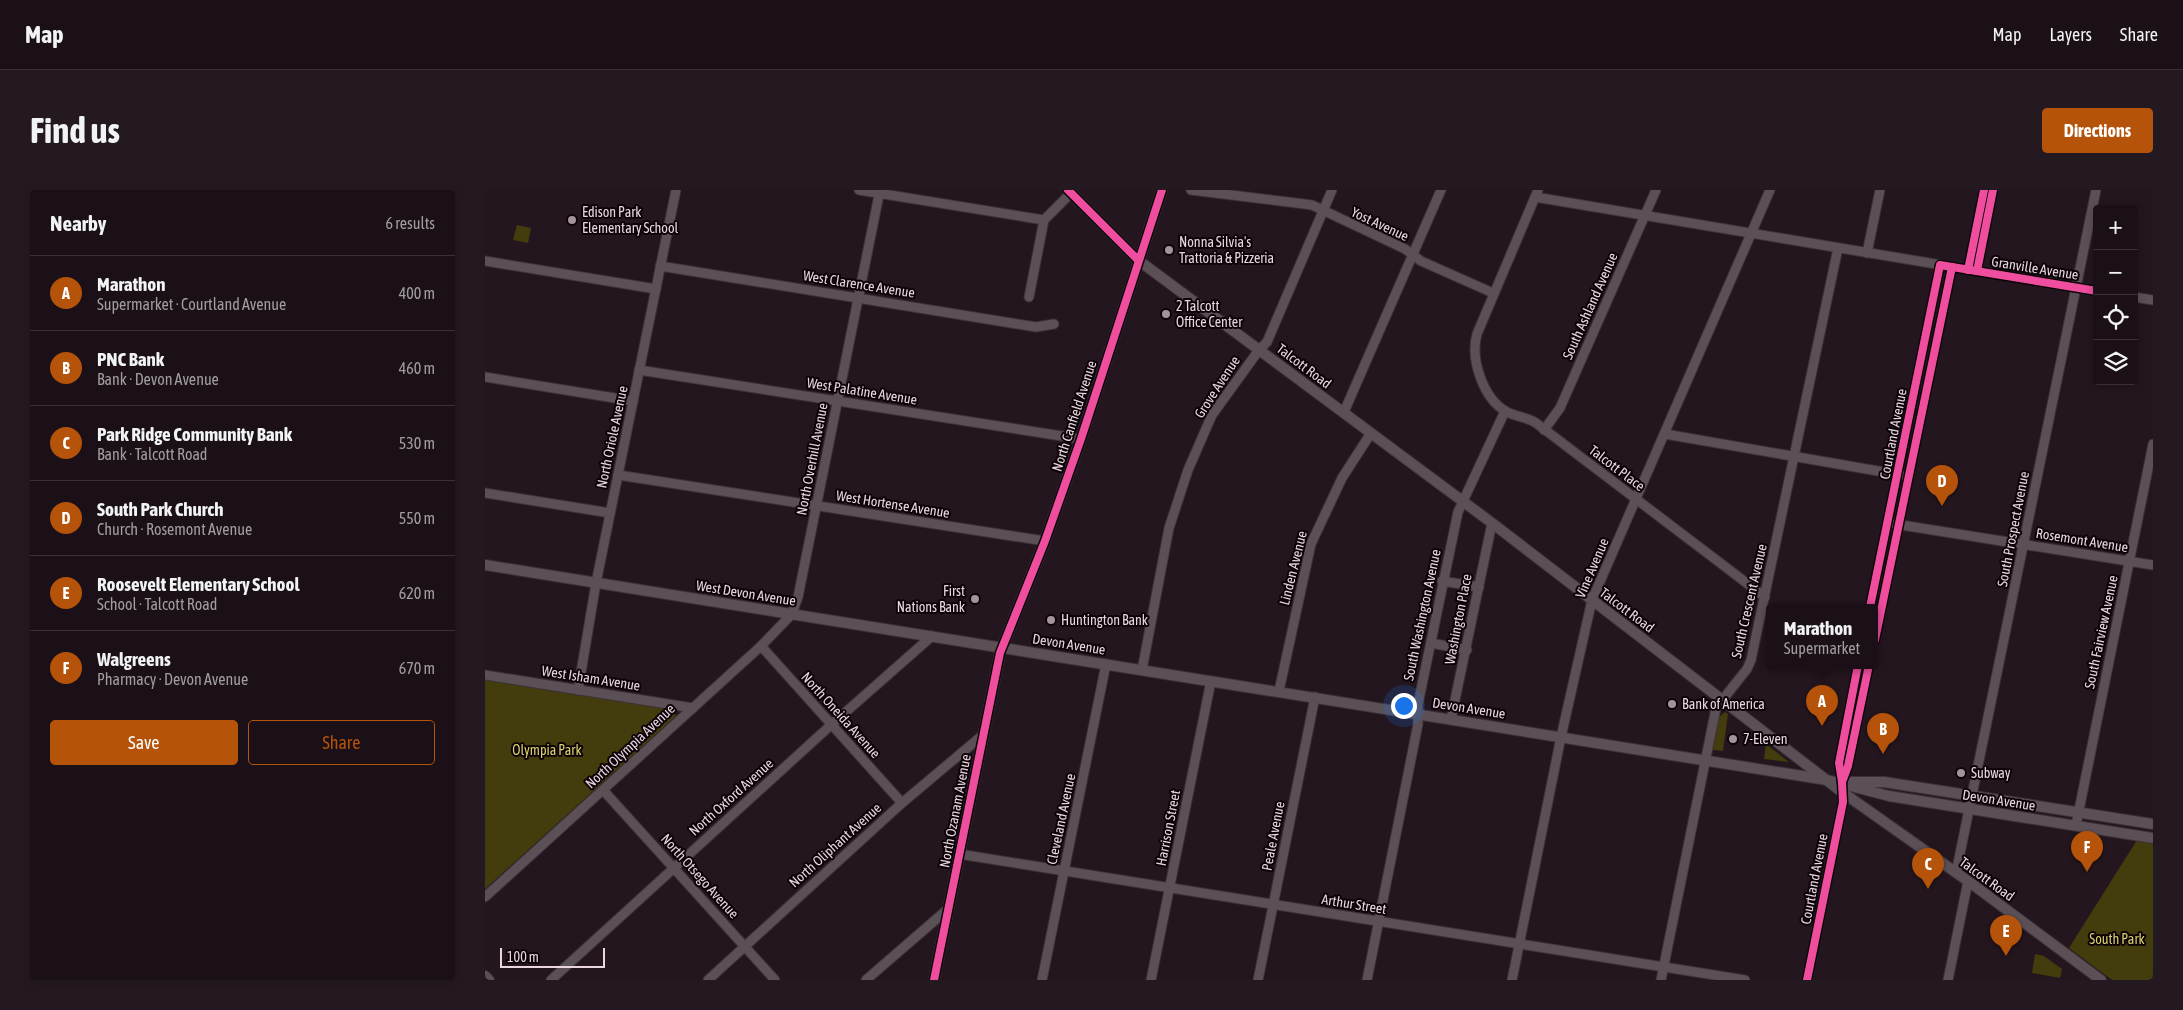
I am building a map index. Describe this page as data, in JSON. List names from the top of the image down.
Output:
{
  "streets": {
    "street": [
      "Yost Avenue",
      "Granville Avenue",
      "West Clarence Avenue",
      "South Ashland Avenue",
      "Talcott Road",
      "Grove Avenue",
      "West Palatine Avenue",
      "North Canfield Avenue",
      "Courtland Avenue",
      "North Oriole Avenue",
      "North Overhill Avenue",
      "Talcott Place",
      "West Hortense Avenue",
      "South Prospect Avenue",
      "Rosemont Avenue",
      "Linden Avenue",
      "Vine Avenue",
      "West Devon Avenue",
      "South Crescent Avenue",
      "South Washington Avenue",
      "Washington Place",
      "South Fairview Avenue",
      "Devon Avenue",
      "West Isham Avenue",
      "North Oneida Avenue",
      "North Olympia Avenue",
      "North Oxford Avenue",
      "North Ozanam Avenue",
      "Cleveland Avenue",
      "Harrison Street",
      "Peale Avenue",
      "North Oliphant Avenue",
      "North Otsego Avenue",
      "Arthur Street"
    ]
  },
  "crossings": [
    ["Yost Avenue", "Grove Avenue"],
    ["Granville Avenue", "South Ashland Avenue"],
    ["Granville Avenue", "Courtland Avenue"],
    ["Granville Avenue", "South Prospect Avenue"],
    ["Granville Avenue", "Vine Avenue"],
    ["Granville Avenue", "South Crescent Avenue"],
    ["West Clarence Avenue", "North Oriole Avenue"],
    ["West Clarence Avenue", "North Overhill Avenue"],
    ["South Ashland Avenue", "Talcott Place"],
    ["Talcott Road", "Grove Avenue"],
    ["Talcott Road", "North Canfield Avenue"],
    ["Talcott Road", "Courtland Avenue"],
    ["Talcott Road", "South Prospect Avenue"],
    ["Talcott Road", "Linden Avenue"],
    ["Talcott Road", "Vine Avenue"],
    ["Talcott Road", "South Crescent Avenue"],
    ["Talcott Road", "South Washington Avenue"],
    ["Talcott Road", "Washington Place"],
    ["Talcott Road", "Devon Avenue"],
    ["Grove Avenue", "Devon Avenue"],
    ["West Palatine Avenue", "North Canfield Avenue"],
    ["West Palatine Avenue", "North Oriole Avenue"],
    ["West Palatine Avenue", "North Overhill Avenue"],
    ["North Canfield Avenue", "West Hortense Avenue"],
    ["North Canfield Avenue", "West Devon Avenue"],
    ["North Canfield Avenue", "Devon Avenue"],
    ["North Canfield Avenue", "North Ozanam Avenue"],
    ["Courtland Avenue", "Rosemont Avenue"],
    ["Courtland Avenue", "Devon Avenue"],
    ["North Oriole Avenue", "West Hortense Avenue"],
    ["North Oriole Avenue", "West Devon Avenue"],
    ["North Oriole Avenue", "West Isham Avenue"],
    ["North Overhill Avenue", "West Hortense Avenue"],
    ["North Overhill Avenue", "West Devon Avenue"],
    ["North Overhill Avenue", "North Olympia Avenue"],
    ["Talcott Place", "Vine Avenue"],
    ["Talcott Place", "South Crescent Avenue"],
    ["Talcott Place", "South Washington Avenue"],
    ["South Prospect Avenue", "Rosemont Avenue"],
    ["South Prospect Avenue", "Devon Avenue"],
    ["Rosemont Avenue", "South Fairview Avenue"],
    ["Linden Avenue", "Devon Avenue"],
    ["Vine Avenue", "Devon Avenue"],
    ["Vine Avenue", "Arthur Street"],
    ["West Devon Avenue", "Devon Avenue"],
    ["West Devon Avenue", "North Olympia Avenue"],
    ["West Devon Avenue", "North Oxford Avenue"],
    ["West Devon Avenue", "North Ozanam Avenue"],
    ["South Crescent Avenue", "Devon Avenue"],
    ["South Crescent Avenue", "Arthur Street"],
    ["South Washington Avenue", "Devon Avenue"],
    ["South Washington Avenue", "Arthur Street"],
    ["Washington Place", "Devon Avenue"],
    ["South Fairview Avenue", "Devon Avenue"],
    ["Devon Avenue", "North Ozanam Avenue"],
    ["Devon Avenue", "Cleveland Avenue"],
    ["Devon Avenue", "Harrison Street"],
    ["Devon Avenue", "Peale Avenue"],
    ["West Isham Avenue", "North Olympia Avenue"],
    ["North Oneida Avenue", "North Olympia Avenue"],
    ["North Oneida Avenue", "North Oxford Avenue"],
    ["North Oneida Avenue", "North Oliphant Avenue"],
    ["North Olympia Avenue", "North Otsego Avenue"],
    ["North Oxford Avenue", "North Otsego Avenue"],
    ["North Ozanam Avenue", "North Oliphant Avenue"],
    ["North Ozanam Avenue", "Arthur Street"],
    ["Cleveland Avenue", "Arthur Street"],
    ["Harrison Street", "Arthur Street"],
    ["Peale Avenue", "Arthur Street"],
    ["North Oliphant Avenue", "North Otsego Avenue"]
  ],
  "parks": ["Olympia Park", "South Park"],
  "places": [
    "Edison Park Elementary School",
    "Nonna Silvia's Trattoria & Pizzeria",
    "2 Talcott Office Center",
    "First Nations Bank",
    "Huntington Bank",
    "Bank of America",
    "7-Eleven",
    "Subway"
  ],
  "scale_bar": "100 m",
  "page": {
    "header": "Map",
    "nav": ["Map", "Layers", "Share"],
    "buttons": [
      "Directions",
      ["Save", "Share"]
    ],
    "title": "Find us",
    "heading": ["Nearby", "6 results"],
    "map_buttons": ["+", "−"],
    "list": [
      {
        "mark": "A",
        "name": "Marathon",
        "note": "Supermarket · Courtland Avenue",
        "value": "400 m"
      },
      {
        "mark": "B",
        "name": "PNC Bank",
        "note": "Bank · Devon Avenue",
        "value": "460 m"
      },
      {
        "mark": "C",
        "name": "Park Ridge Community Bank",
        "note": "Bank · Talcott Road",
        "value": "530 m"
      },
      {
        "mark": "D",
        "name": "South Park Church",
        "note": "Church · Rosemont Avenue",
        "value": "550 m"
      },
      {
        "mark": "E",
        "name": "Roosevelt Elementary School",
        "note": "School · Talcott Road",
        "value": "620 m"
      },
      {
        "mark": "F",
        "name": "Walgreens",
        "note": "Pharmacy · Devon Avenue",
        "value": "670 m"
      }
    ],
    "pins": [
      "D",
      "A",
      "B",
      "F",
      "C",
      "E"
    ],
    "popup": ["Marathon", "Supermarket"],
    "scale": "100 m"
  }
}
